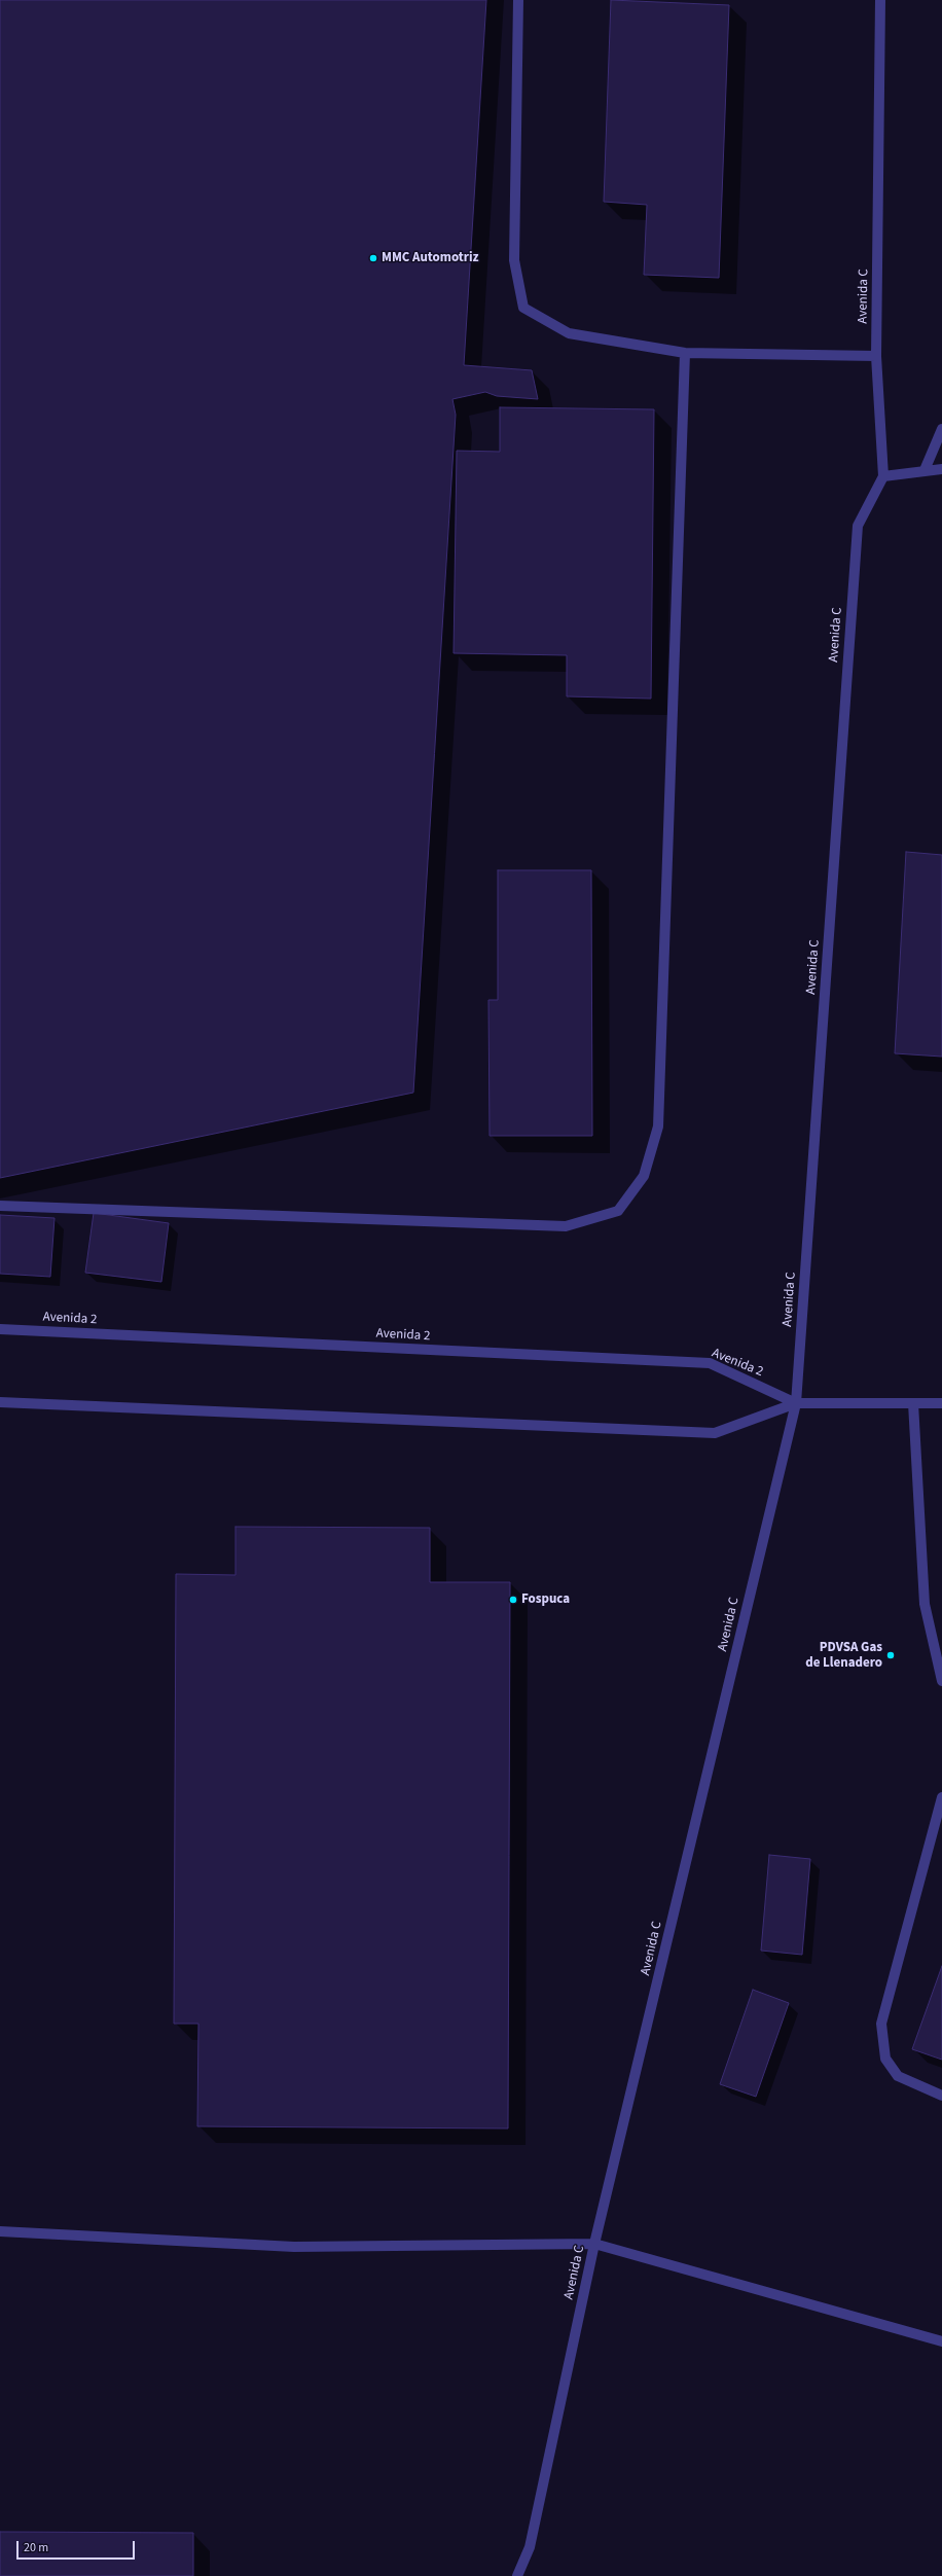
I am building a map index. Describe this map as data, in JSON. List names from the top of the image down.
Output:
{
  "streets": {
    "street": ["Avenida C", "Avenida 2"]
  },
  "crossings": [
    ["Avenida C", "Avenida 2"]
  ],
  "places": ["MMC Automotriz", "Fospuca", "PDVSA Gas de Llenadero"],
  "scale_bar": "20 m"
}
